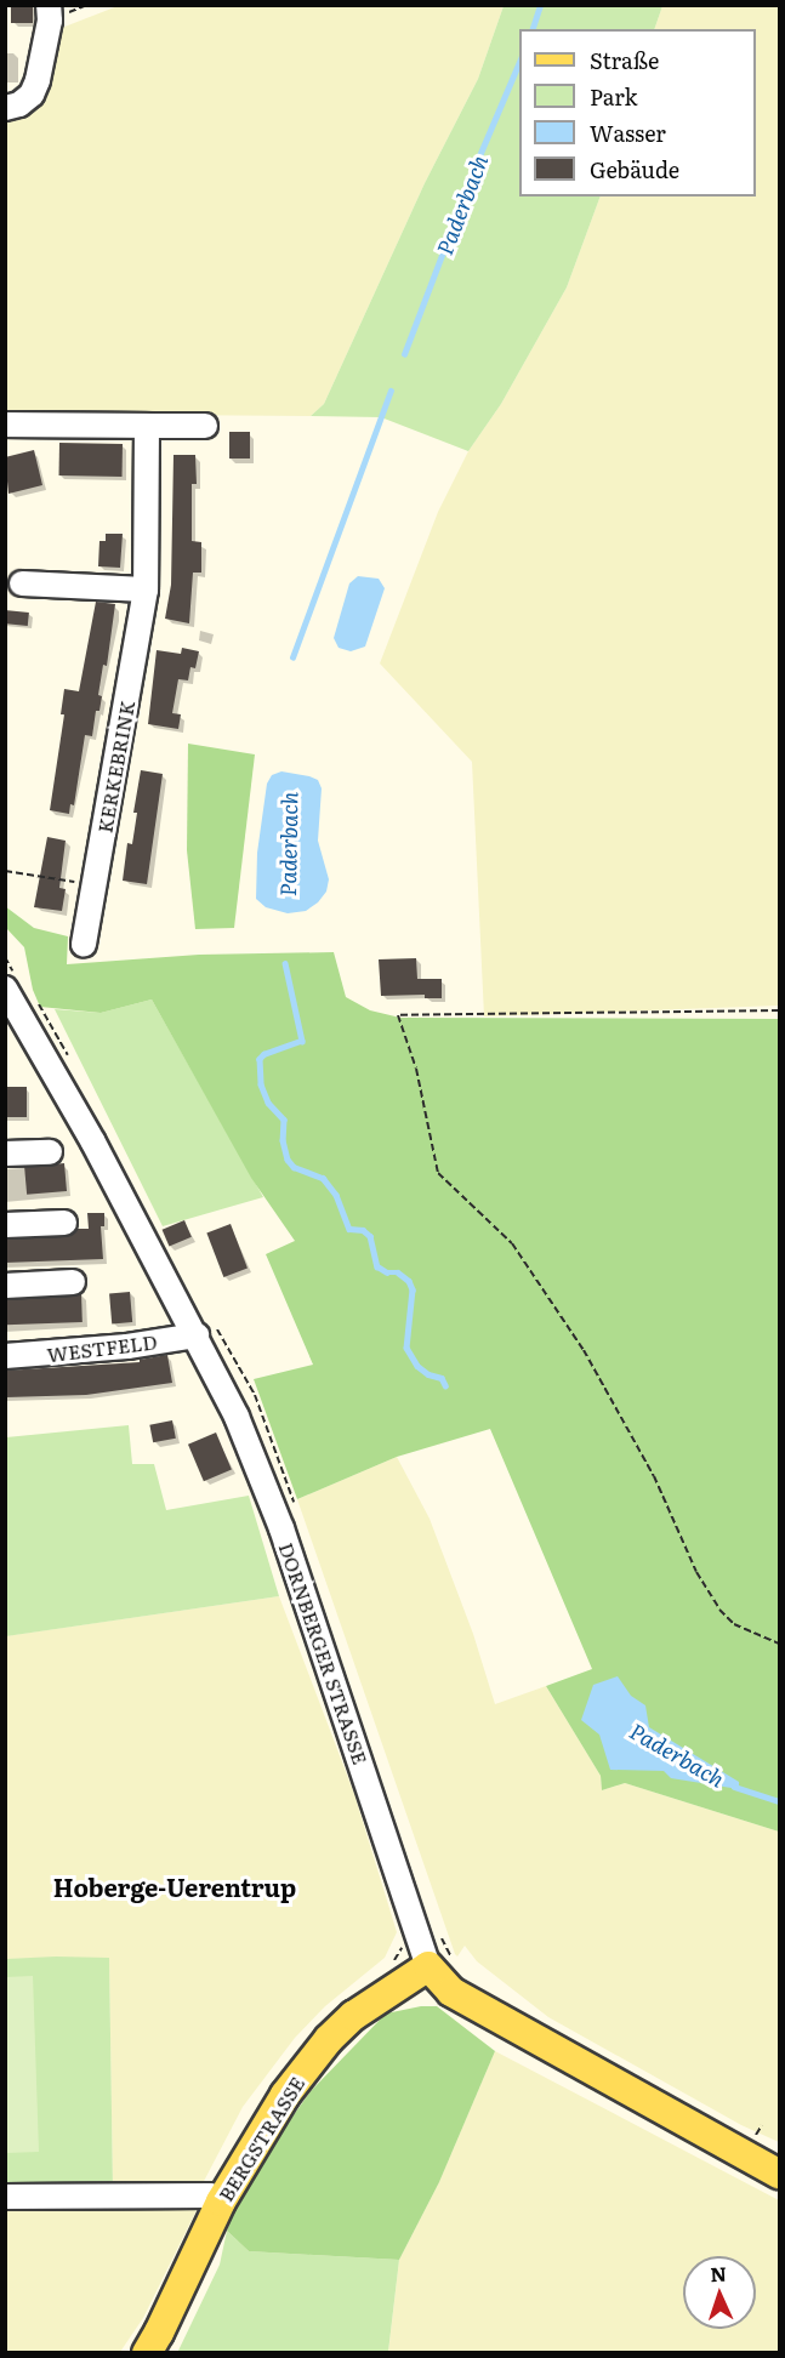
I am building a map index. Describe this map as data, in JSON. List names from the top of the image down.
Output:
{
  "streets": {
    "main road": ["DORNBERGER STRASSE", "BERGSTRASSE"],
    "street": ["KERKEBRINK", "WESTFELD"]
  },
  "crossings": [
    ["WESTFELD", "DORNBERGER STRASSE"],
    ["DORNBERGER STRASSE", "BERGSTRASSE"]
  ],
  "districts": ["Hoberge-Uerentrup"],
  "water": ["Paderbach"],
  "legend": [
    "Straße",
    "Park",
    "Wasser",
    "Gebäude"
  ],
  "north": "top"
}
